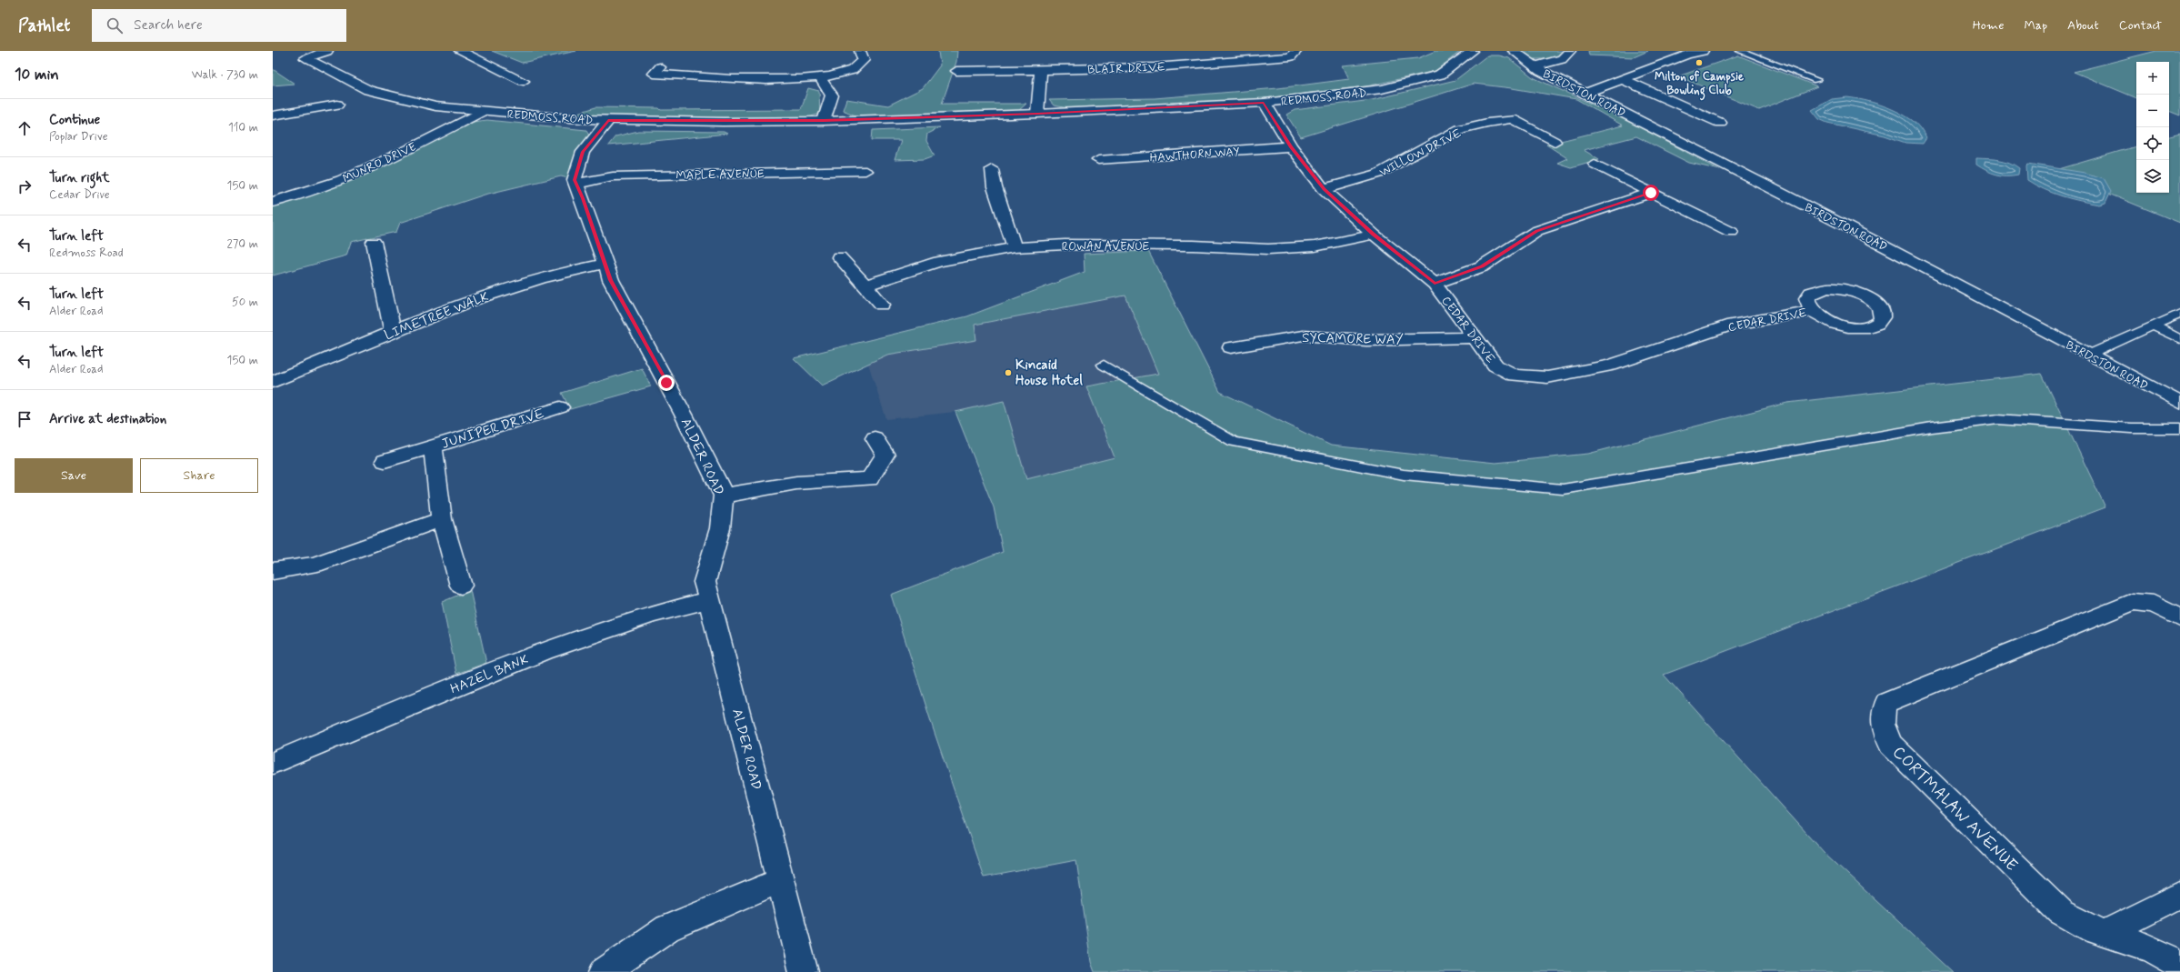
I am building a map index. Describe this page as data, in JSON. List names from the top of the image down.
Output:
{
  "streets": {
    "street": [
      "BLAIR DRIVE",
      "BIRDSTON ROAD",
      "REDMOSS ROAD",
      "WILLOW DRIVE",
      "HAWTHORN WAY",
      "MUNRO DRIVE",
      "MAPLE AVENUE",
      "ROWAN AVENUE",
      "LIMETREE WALK",
      "CEDAR DRIVE",
      "SYCAMORE WAY",
      "JUNIPER DRIVE",
      "ALDER ROAD",
      "HAZEL BANK",
      "CORTMALAW AVENUE"
    ]
  },
  "crossings": [
    ["REDMOSS ROAD", "MUNRO DRIVE"],
    ["REDMOSS ROAD", "CEDAR DRIVE"],
    ["REDMOSS ROAD", "ALDER ROAD"],
    ["WILLOW DRIVE", "CEDAR DRIVE"],
    ["HAWTHORN WAY", "CEDAR DRIVE"],
    ["MAPLE AVENUE", "ALDER ROAD"],
    ["ROWAN AVENUE", "CEDAR DRIVE"],
    ["LIMETREE WALK", "ALDER ROAD"],
    ["CEDAR DRIVE", "SYCAMORE WAY"],
    ["ALDER ROAD", "HAZEL BANK"]
  ],
  "places": ["Milton of Campsie Bowling Club", "Kincaid House Hotel"],
  "page": {
    "header": "Pathlet",
    "search": "Search here",
    "nav": [
      "Home",
      "Map",
      "About",
      "Contact"
    ],
    "heading": ["10 min", "Walk · 730 m"],
    "map_buttons": ["+", "−"],
    "list": [
      ["Continue", "Poplar Drive", "110 m"],
      ["Turn right", "Cedar Drive", "150 m"],
      ["Turn left", "Redmoss Road", "270 m"],
      ["Turn left", "Alder Road", "50 m"],
      ["Turn left", "Alder Road", "150 m"],
      "Arrive at destination"
    ],
    "buttons": ["Save", "Share"]
  }
}
